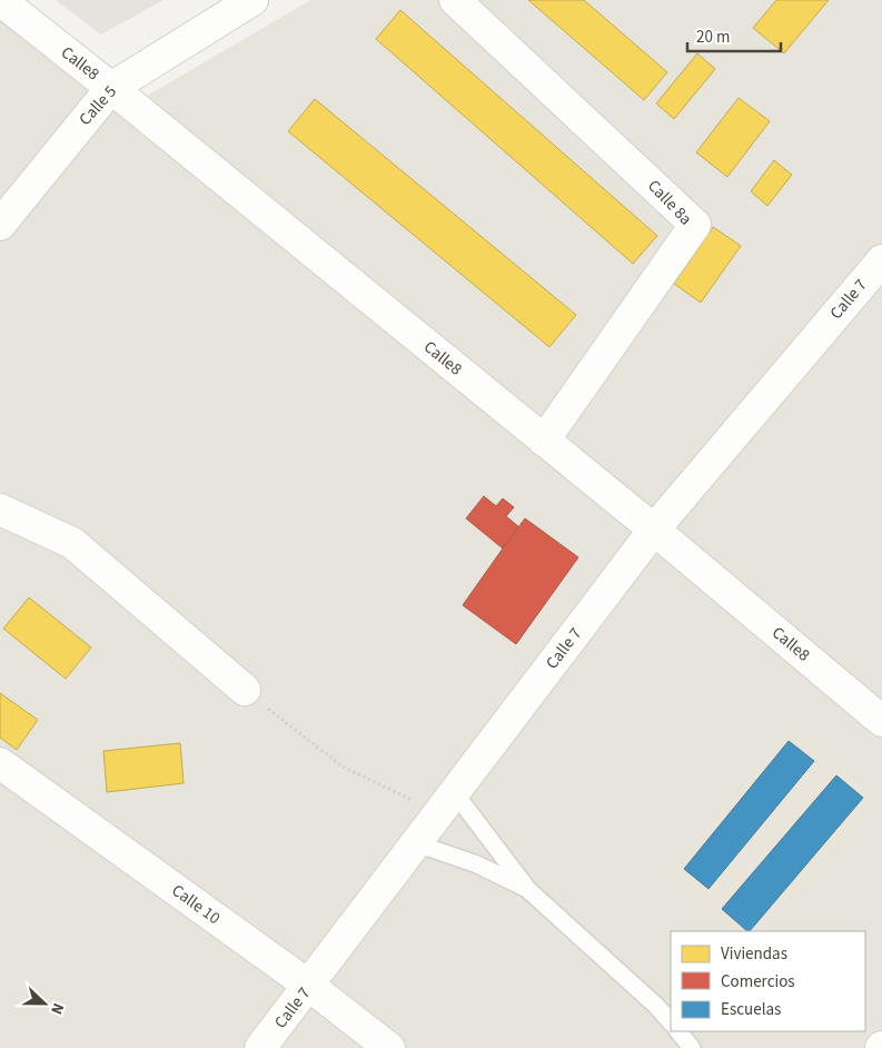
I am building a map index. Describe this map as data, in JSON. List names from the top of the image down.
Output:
{
  "streets": {
    "street": [
      "Calle8",
      "Calle 5",
      "Calle 8a",
      "Calle 7",
      "Calle 10"
    ]
  },
  "crossings": [
    ["Calle8", "Calle 5"],
    ["Calle8", "Calle 8a"],
    ["Calle8", "Calle 7"],
    ["Calle 7", "Calle 10"]
  ],
  "legend": ["Viviendas", "Comercios", "Escuelas"],
  "scale_bar": "20 m",
  "north": "right"
}
